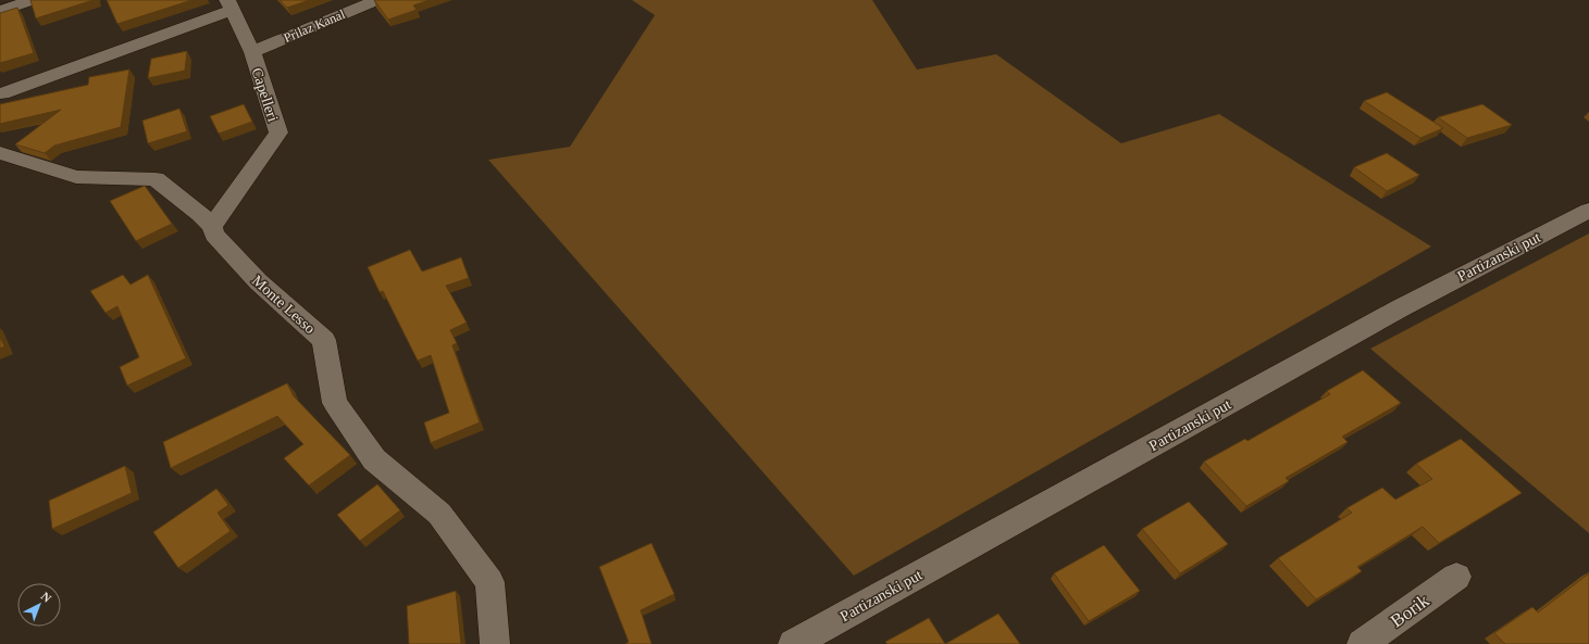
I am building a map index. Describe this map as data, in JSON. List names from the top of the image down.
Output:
{
  "streets": {
    "street": [
      "Prilaz Kanal",
      "Capelleri",
      "Partizanski put",
      "Monte Lesso",
      "Borik"
    ]
  },
  "crossings": [
    ["Prilaz Kanal", "Capelleri"],
    ["Capelleri", "Monte Lesso"]
  ],
  "north": "top right"
}
